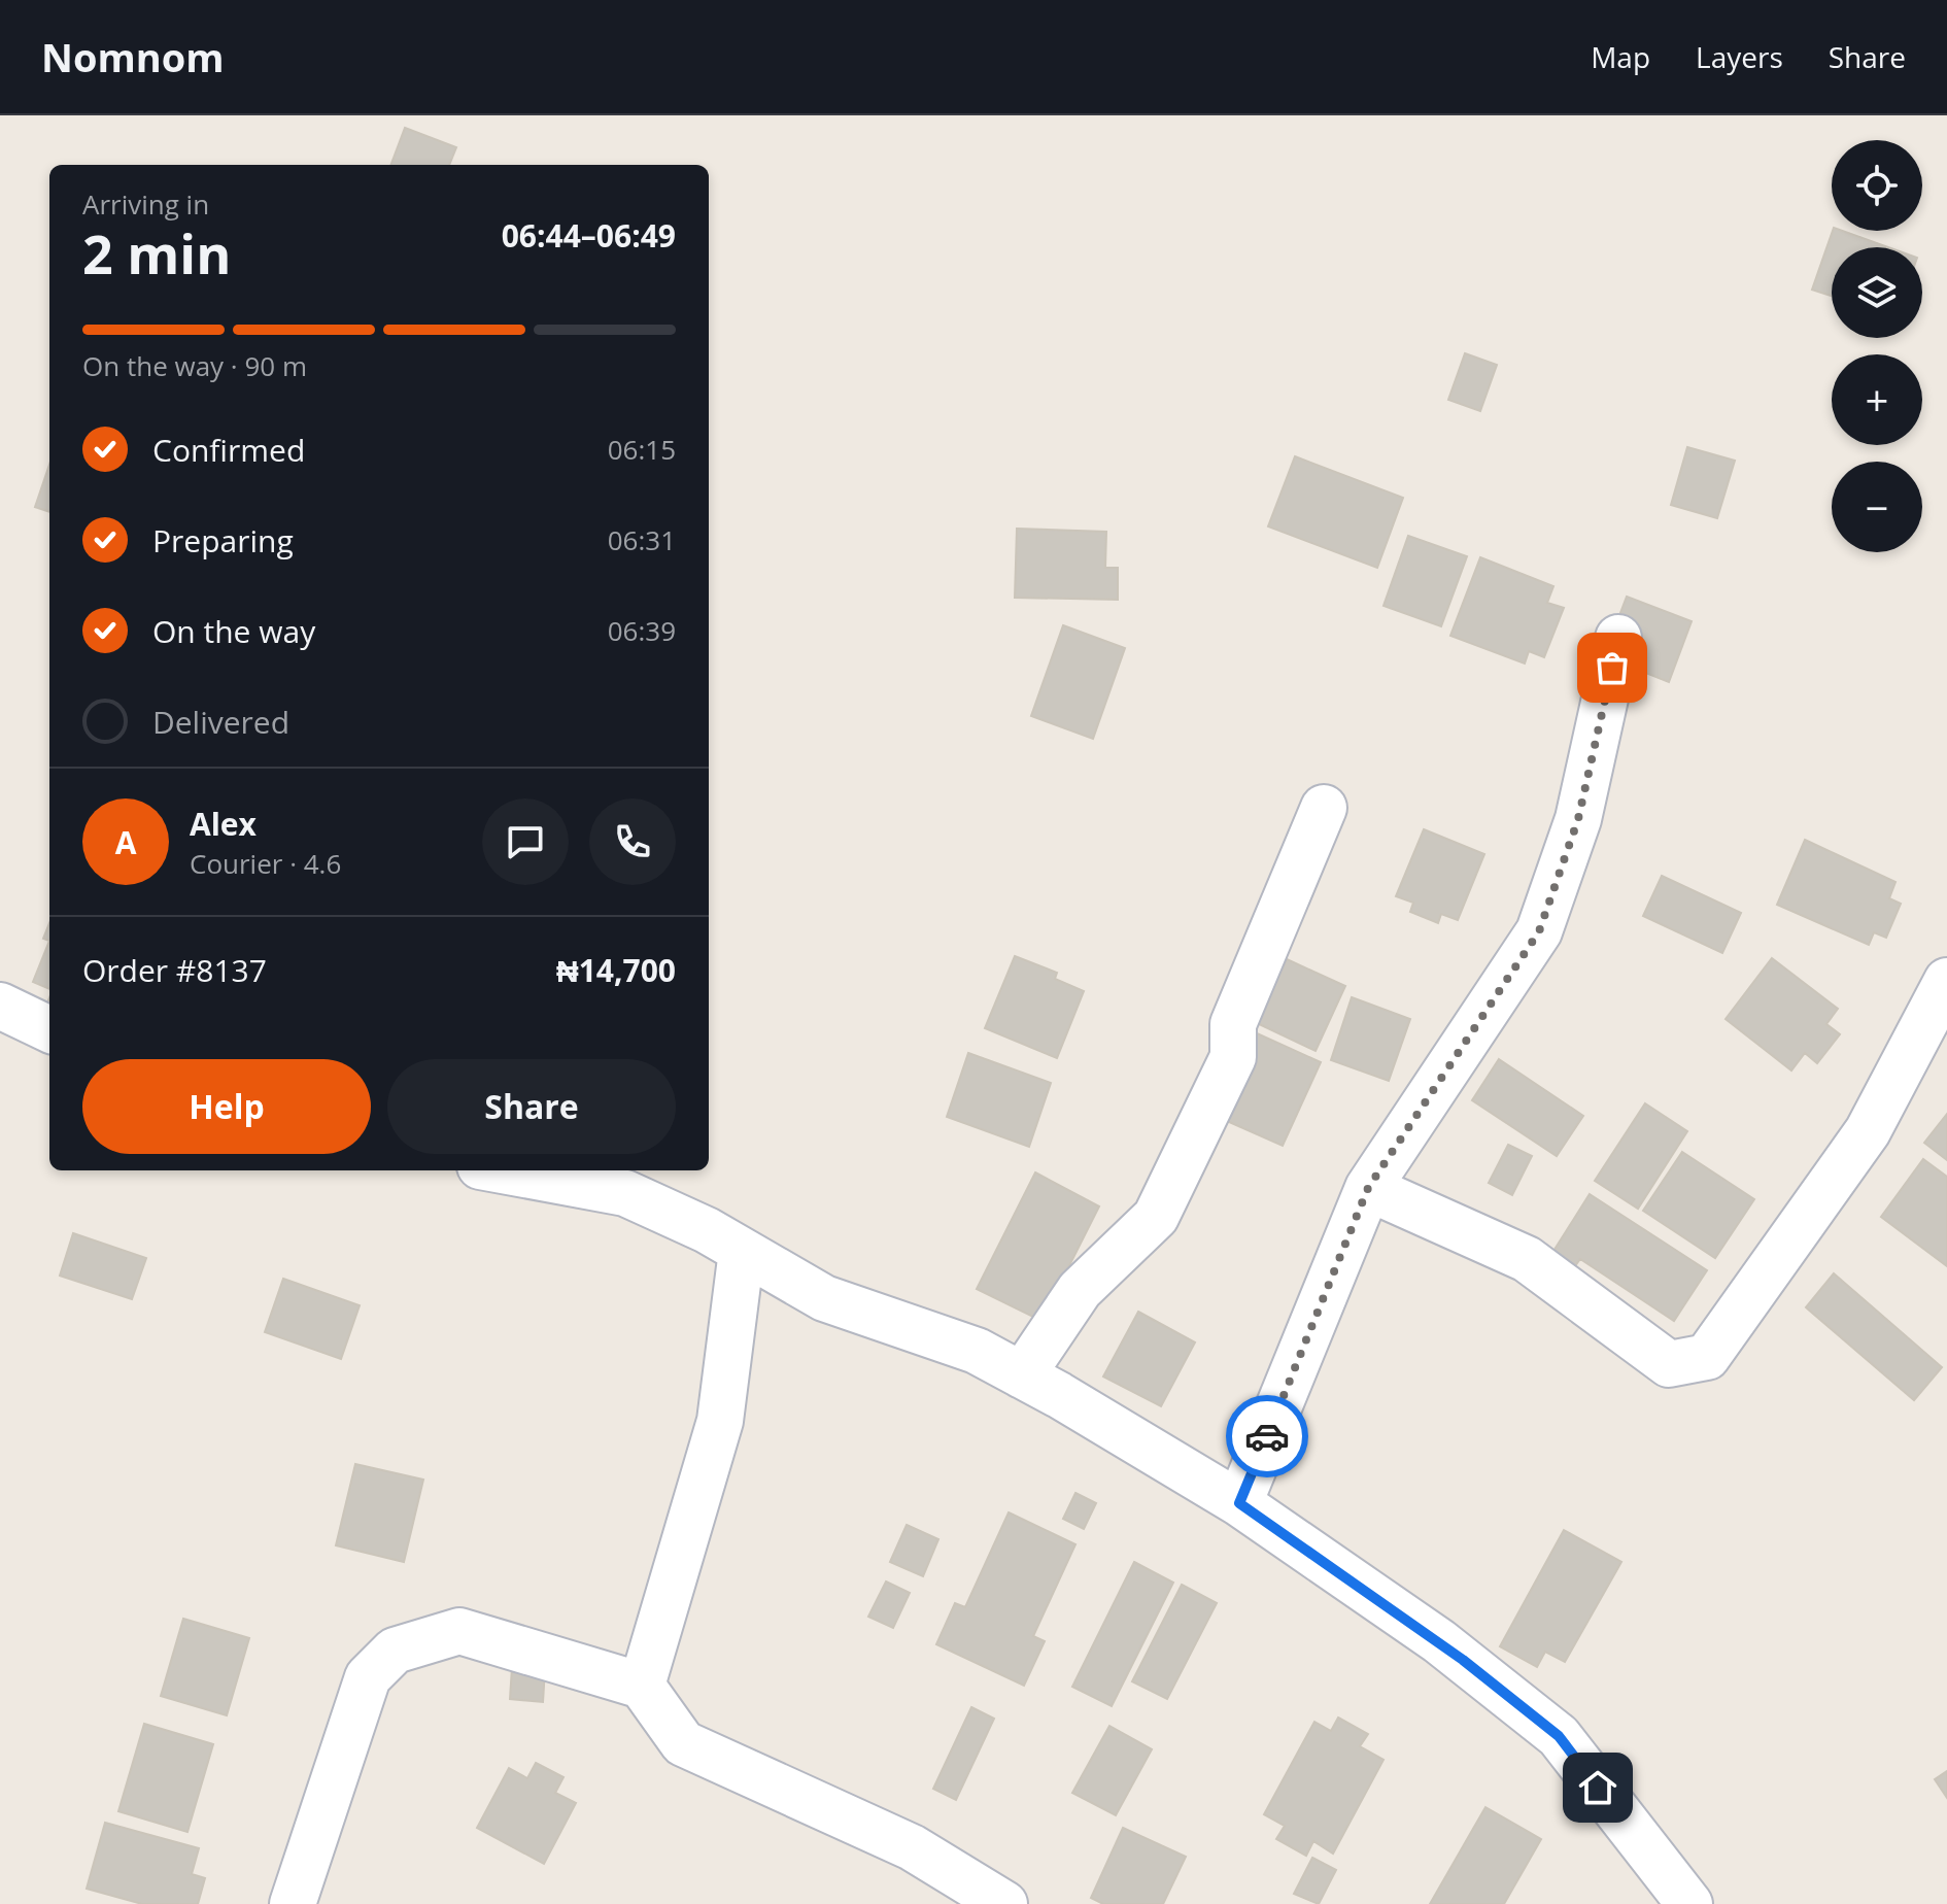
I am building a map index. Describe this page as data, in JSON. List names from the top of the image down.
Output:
{
  "page": {
    "header": "Nomnom",
    "nav": ["Map", "Layers", "Share"],
    "map_buttons": ["+", "−"],
    "heading": ["2 min", "Arriving in", "06:44–06:49"],
    "panel": [
      "Alex",
      "Courier · 4.6",
      "Order #8137",
      "₦14,700"
    ],
    "bar": "On the way · 90 m",
    "list": [
      ["Confirmed", "06:15"],
      ["Preparing", "06:31"],
      ["On the way", "06:39"],
      "Delivered"
    ],
    "round": "A",
    "buttons": ["Help", "Share"]
  }
}
